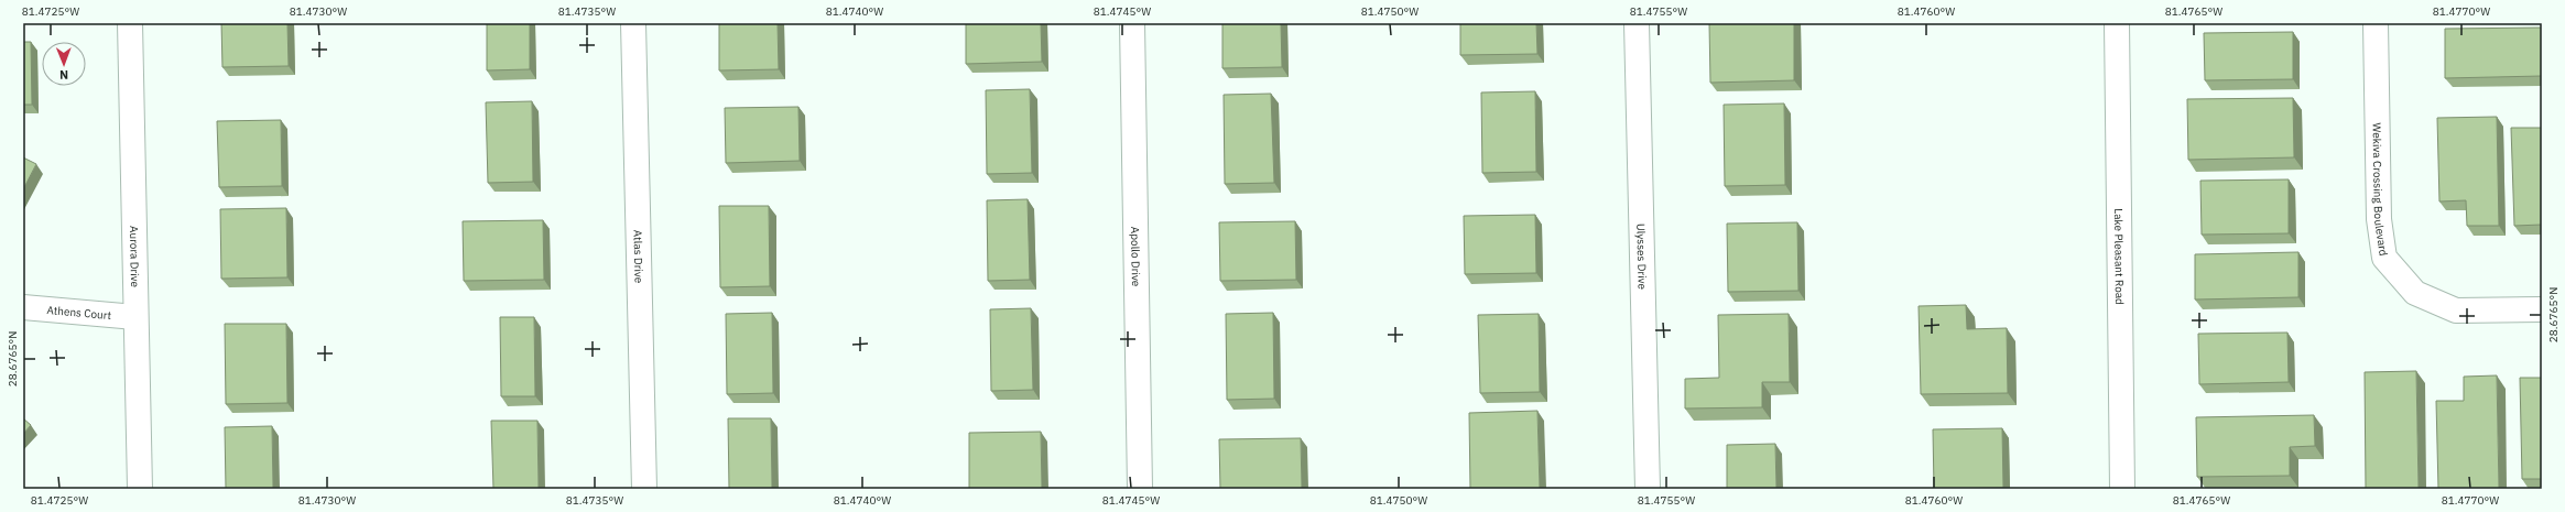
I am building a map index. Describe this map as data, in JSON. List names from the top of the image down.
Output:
{
  "streets": {
    "street": [
      "Wekiva Crossing Boulevard",
      "Apollo Drive",
      "Ulysses Drive",
      "Lake Pleasant Road",
      "Aurora Drive",
      "Atlas Drive",
      "Athens Court"
    ]
  },
  "crossings": [
    ["Aurora Drive", "Athens Court"]
  ],
  "north": "bottom",
  "coordinates": [
    "81.4725°W",
    "81.4730°W",
    "81.4735°W",
    "81.4740°W",
    "81.4745°W",
    "81.4750°W",
    "81.4755°W",
    "81.4760°W",
    "81.4765°W",
    "81.4770°W",
    "28.6765°N"
  ]
}
